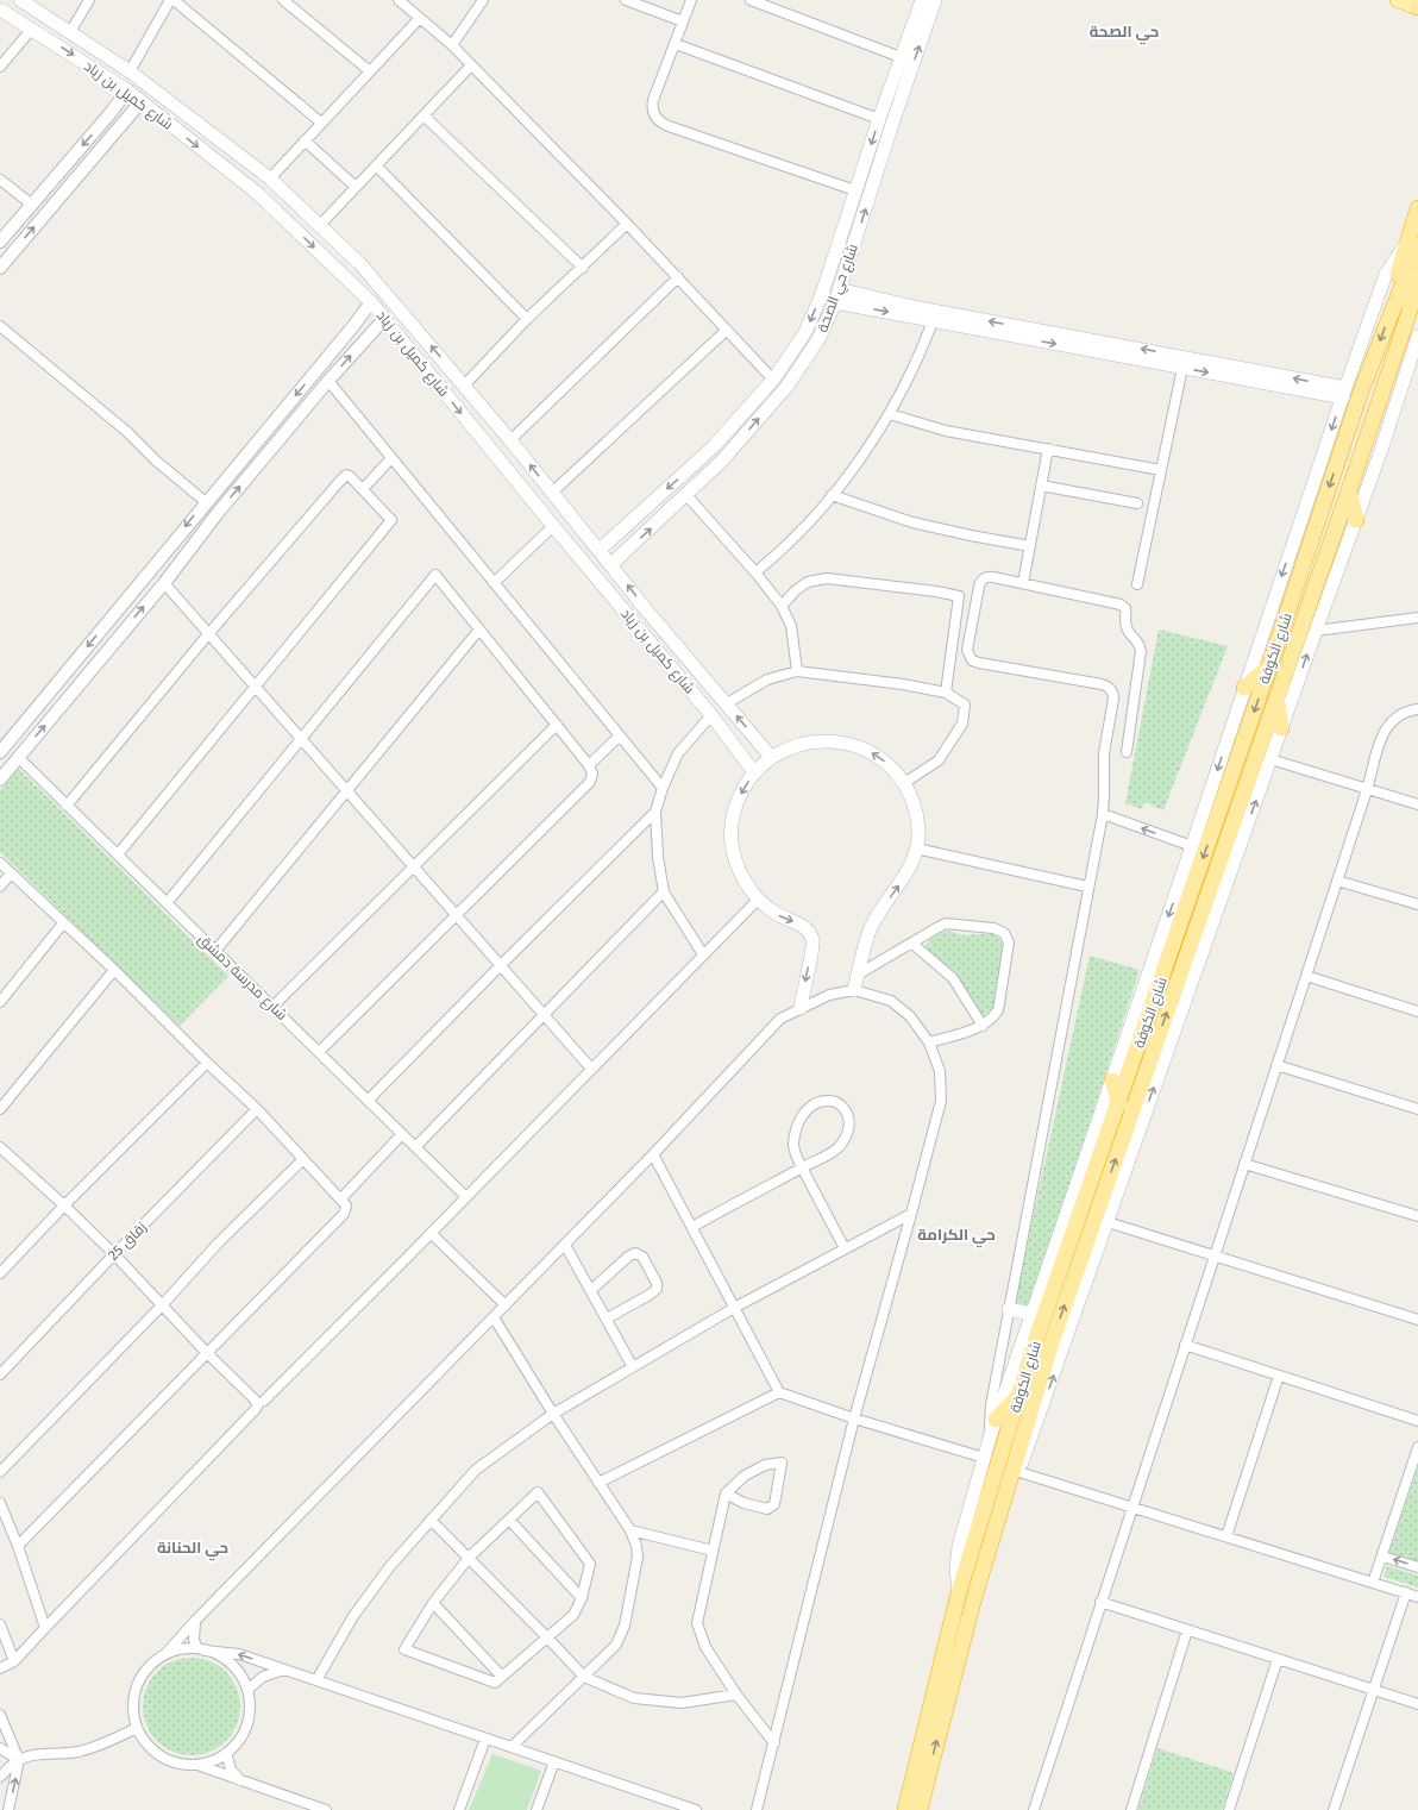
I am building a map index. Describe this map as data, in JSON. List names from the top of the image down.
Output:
{
  "streets": {
    "highway": ["شارع الكوفة"],
    "main road": ["شارع كميل بن زياد", "شارع حي الصحة"],
    "street": ["شارع مدرسة دمشق", "زقاق 25"]
  },
  "crossings": [
    ["شارع كميل بن زياد", "شارع حي الصحة"]
  ],
  "districts": ["حي الصحة", "حي الكرامة", "حي الحنانة"]
}
